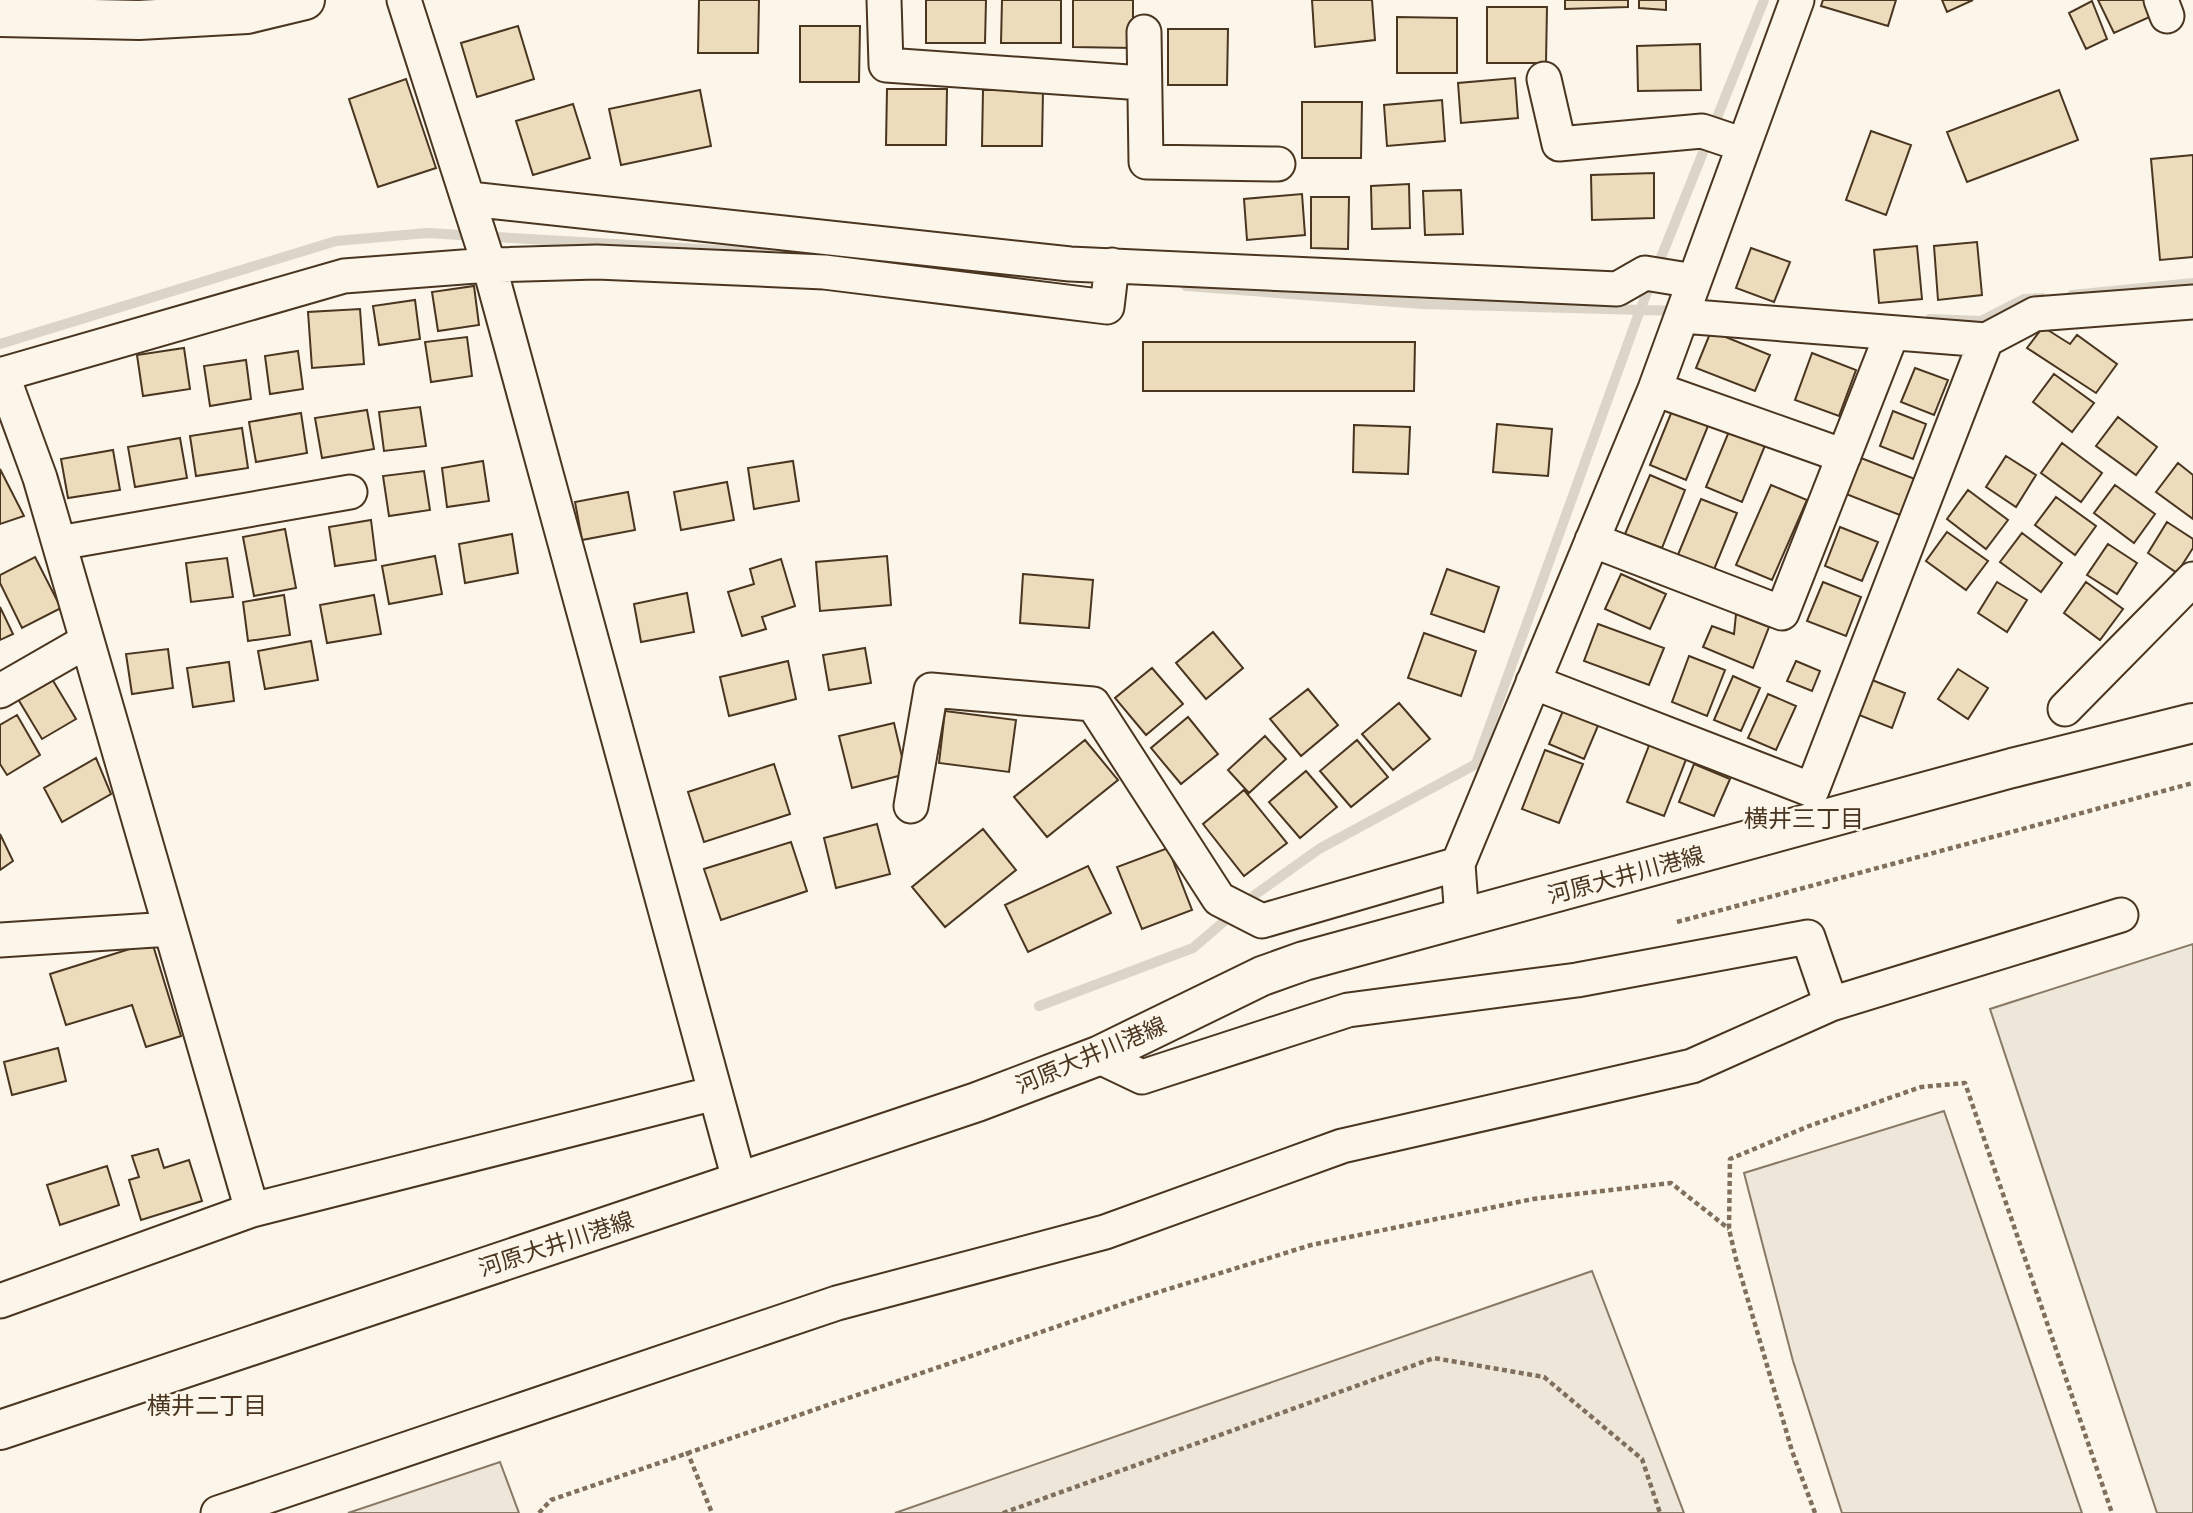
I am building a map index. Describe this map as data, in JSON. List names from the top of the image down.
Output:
{
  "streets": {
    "main road": ["河原大井川港線"]
  },
  "districts": ["横井三丁目", "横井二丁目"]
}
